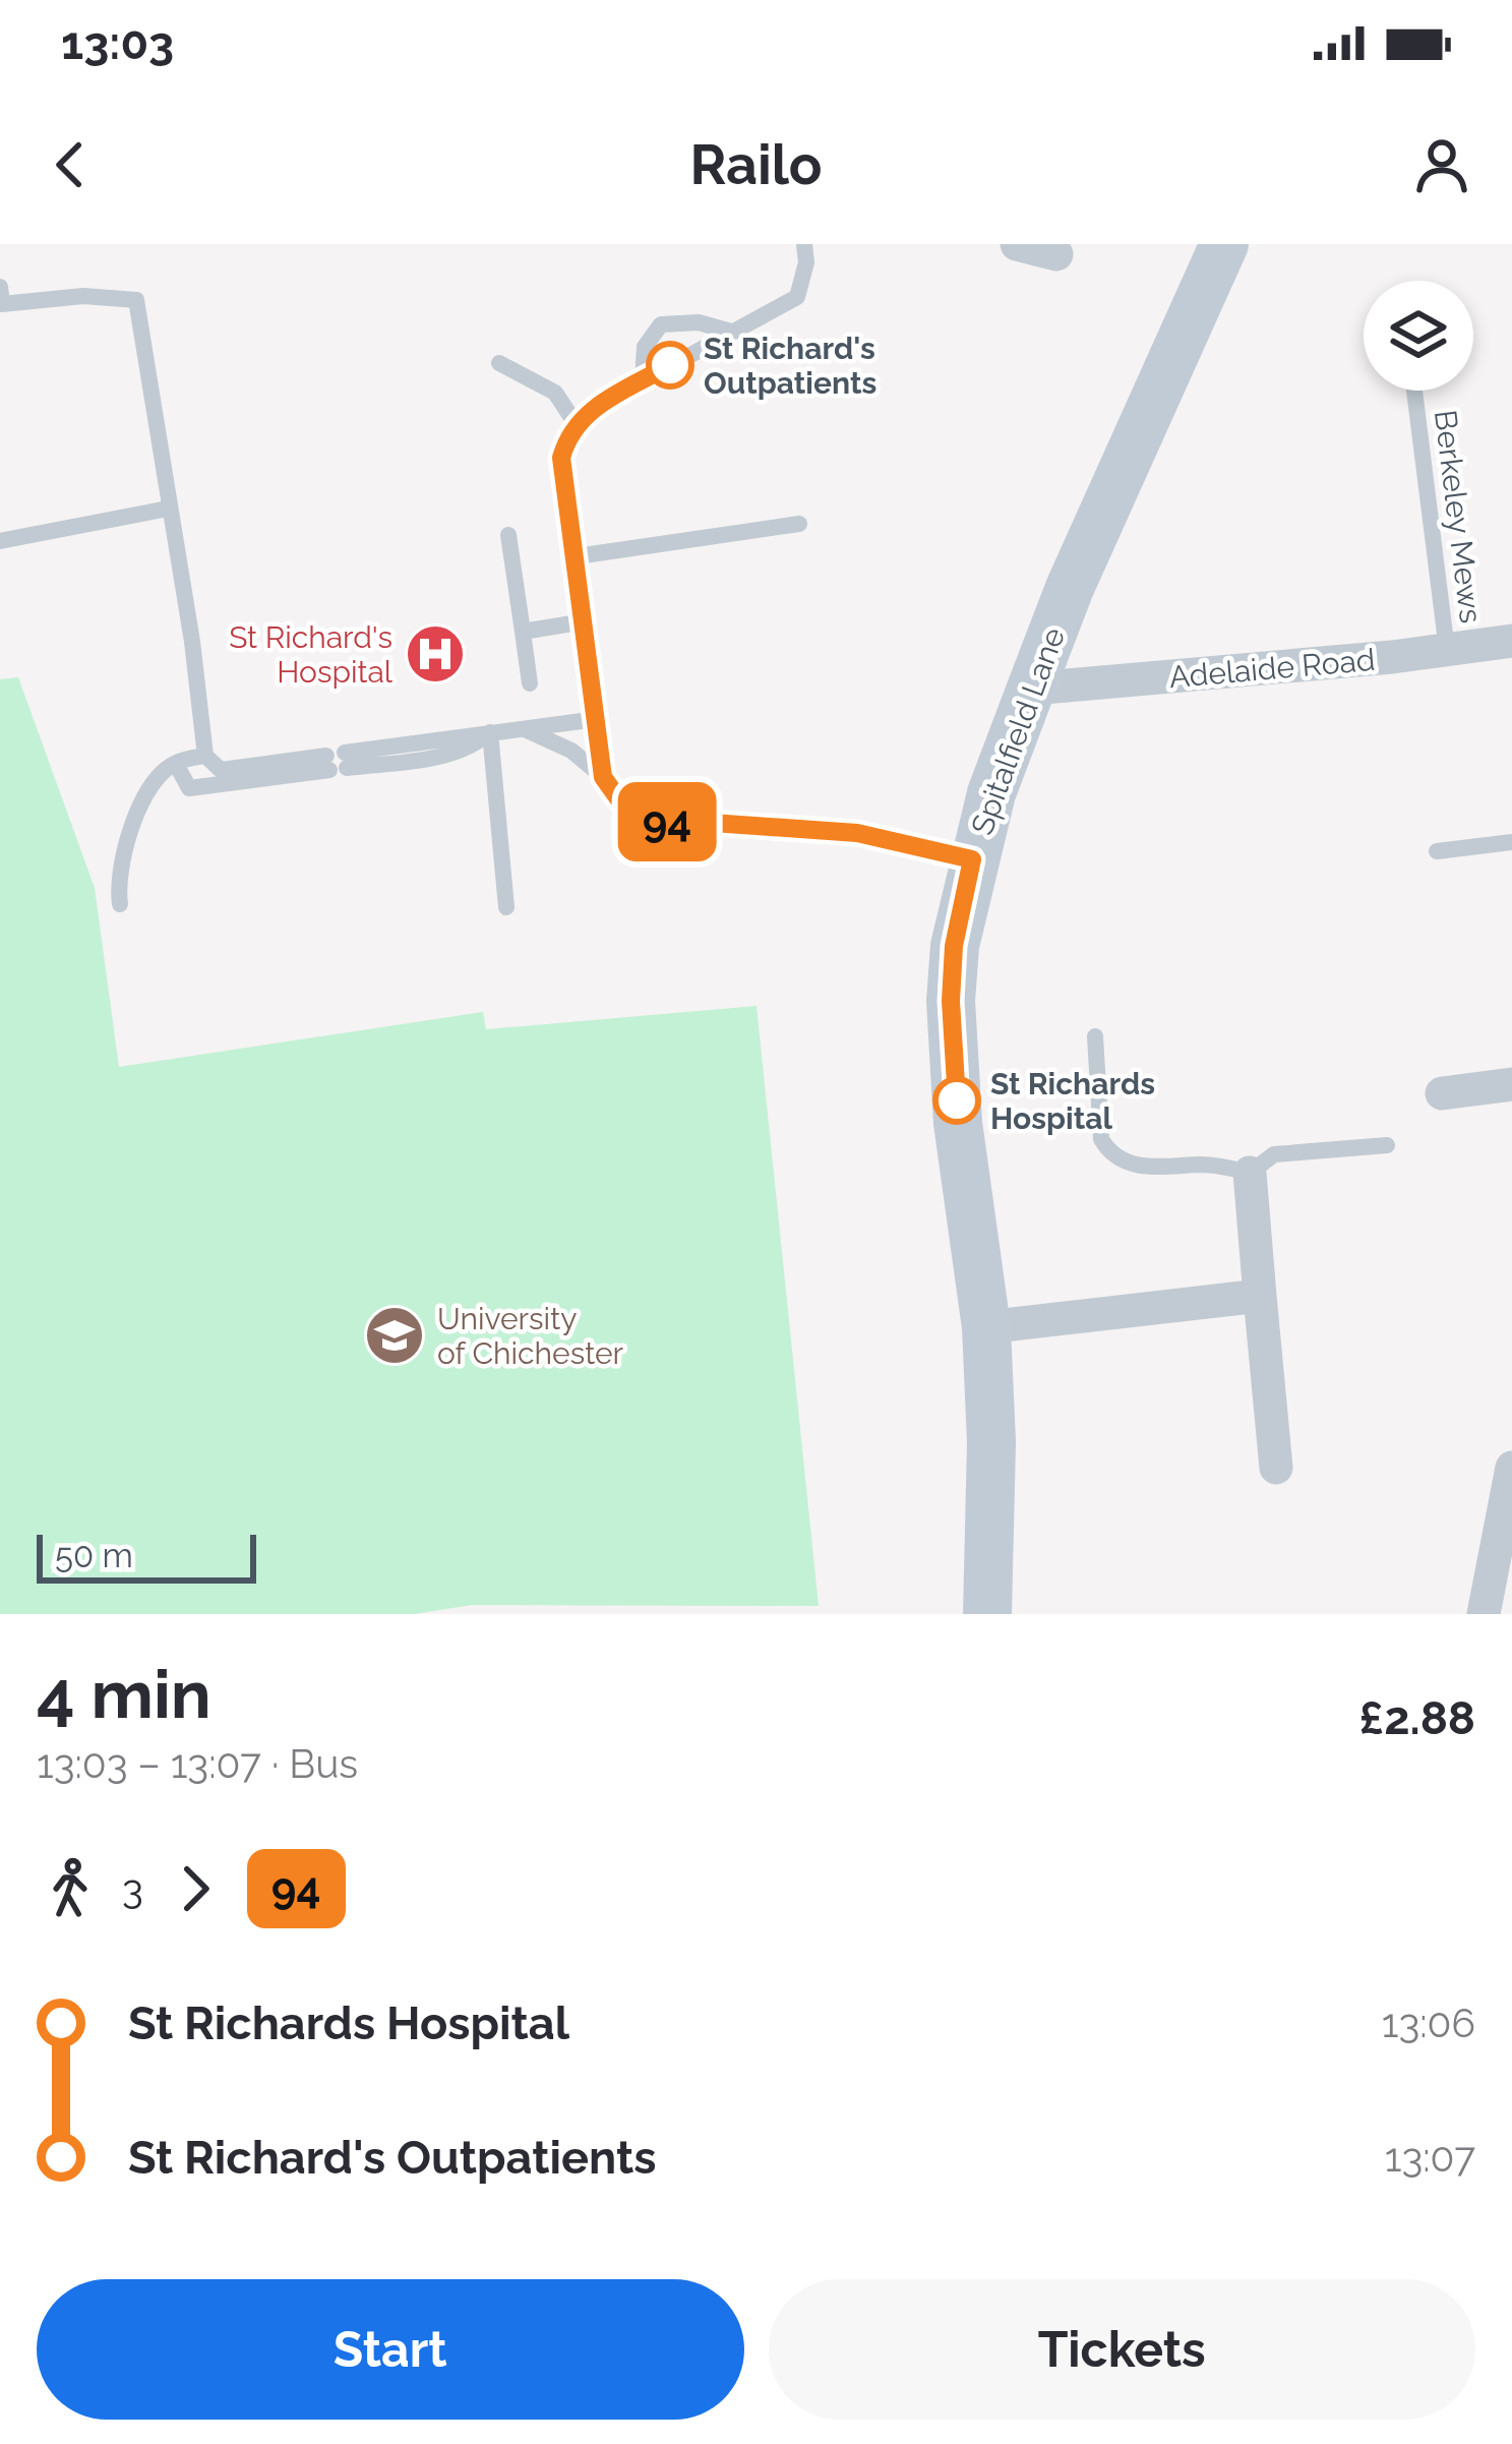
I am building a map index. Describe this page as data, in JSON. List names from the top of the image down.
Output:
{
  "streets": {
    "main road": ["Spitalfield Lane"],
    "street": ["Adelaide Road"],
    "lane": ["Berkeley Mews"]
  },
  "crossings": [
    ["Berkeley Mews", "Adelaide Road"],
    ["Adelaide Road", "Spitalfield Lane"]
  ],
  "places": {
    "other": ["St Richard's Outpatients", "St Richards Hospital"],
    "hospital": ["St Richard's Hospital"],
    "school or university": ["University of Chichester"]
  },
  "lines": ["bus line 94"],
  "scale_bar": "50 m",
  "page": {
    "status": "13:03",
    "header": "Railo",
    "on_map": "94",
    "scale": "50 m",
    "heading": ["4 min", "13:03 – 13:07 · Bus", "£2.88"],
    "legs": ["3", "94"],
    "list": [
      {
        "name": "St Richards Hospital",
        "value": "13:06"
      },
      {
        "name": "St Richard's Outpatients",
        "value": "13:07"
      }
    ],
    "buttons": ["Start", "Tickets"]
  }
}
